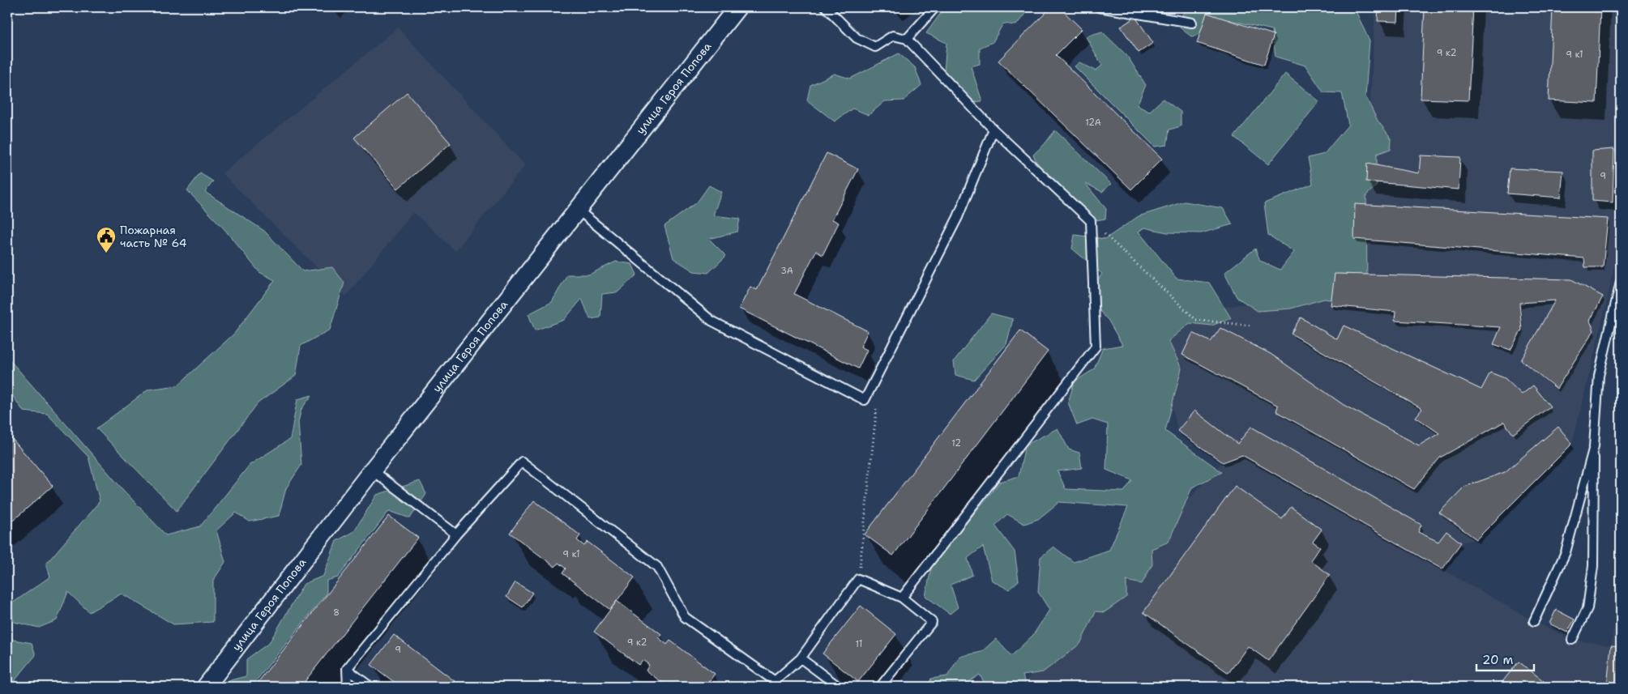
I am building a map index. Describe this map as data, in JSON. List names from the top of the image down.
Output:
{
  "streets": {
    "street": ["улица Героя Попова"]
  },
  "places": {
    "public building": ["Пожарная часть № 64"]
  },
  "house_numbers": [
    "9 к2",
    "9 к1",
    "12А",
    "9",
    "3А",
    "12",
    "9 к1",
    "8",
    "9 к2",
    "11",
    "9"
  ],
  "scale_bar": "20 m"
}
